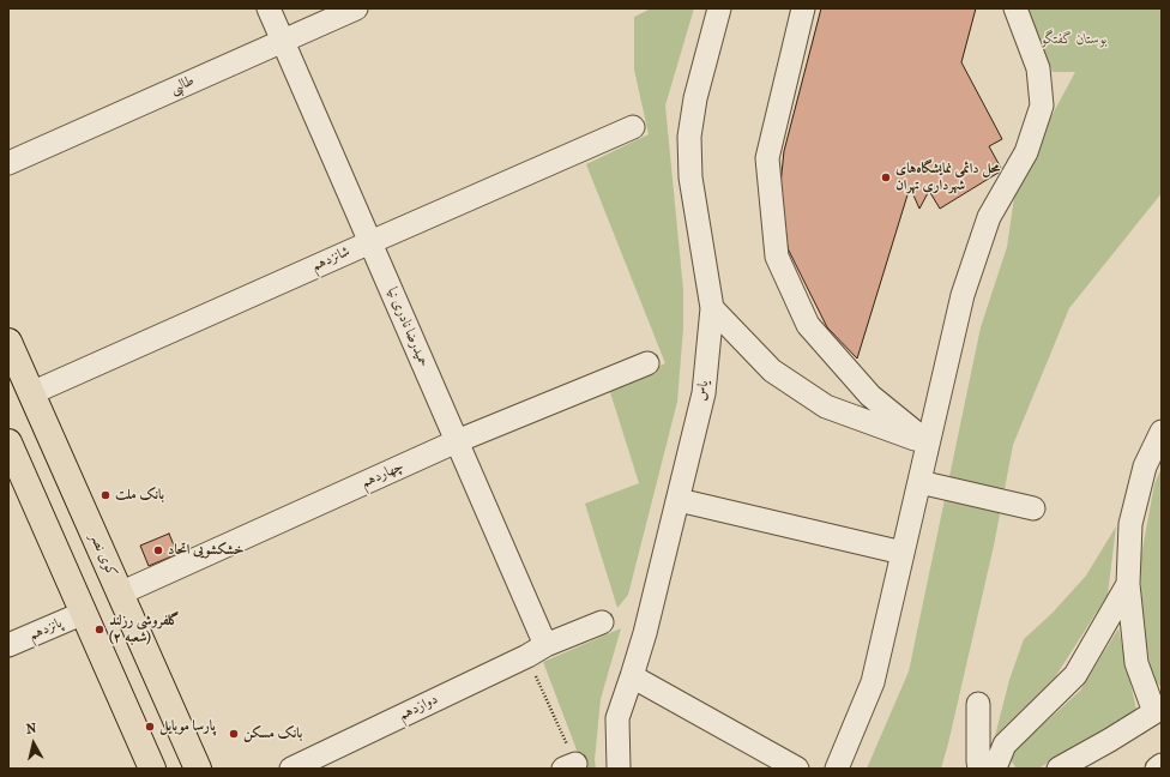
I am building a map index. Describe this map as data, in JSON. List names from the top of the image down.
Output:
{
  "streets": {
    "main road": ["کوی نصر"],
    "street": [
      "طالبی",
      "شانزدهم",
      "حمیدرضا نادری نیا",
      "یاس",
      "چهاردهم",
      "پانزدهم",
      "دوازدهم"
    ]
  },
  "crossings": [
    ["طالبی", "حمیدرضا نادری نیا"],
    ["شانزدهم", "حمیدرضا نادری نیا"],
    ["شانزدهم", "کوی نصر"],
    ["حمیدرضا نادری نیا", "چهاردهم"],
    ["حمیدرضا نادری نیا", "دوازدهم"],
    ["چهاردهم", "کوی نصر"]
  ],
  "parks": ["بوستان گفتگو"],
  "places": [
    "محل دائمی نمایشگاه‌های شهرداری تهران",
    "بانک ملت",
    "خشکشویی اتحاد",
    "گلفروشی رزلند (شعبه ۲)",
    "پارسا موبایل",
    "بانک مسکن"
  ],
  "north": "top"
}
